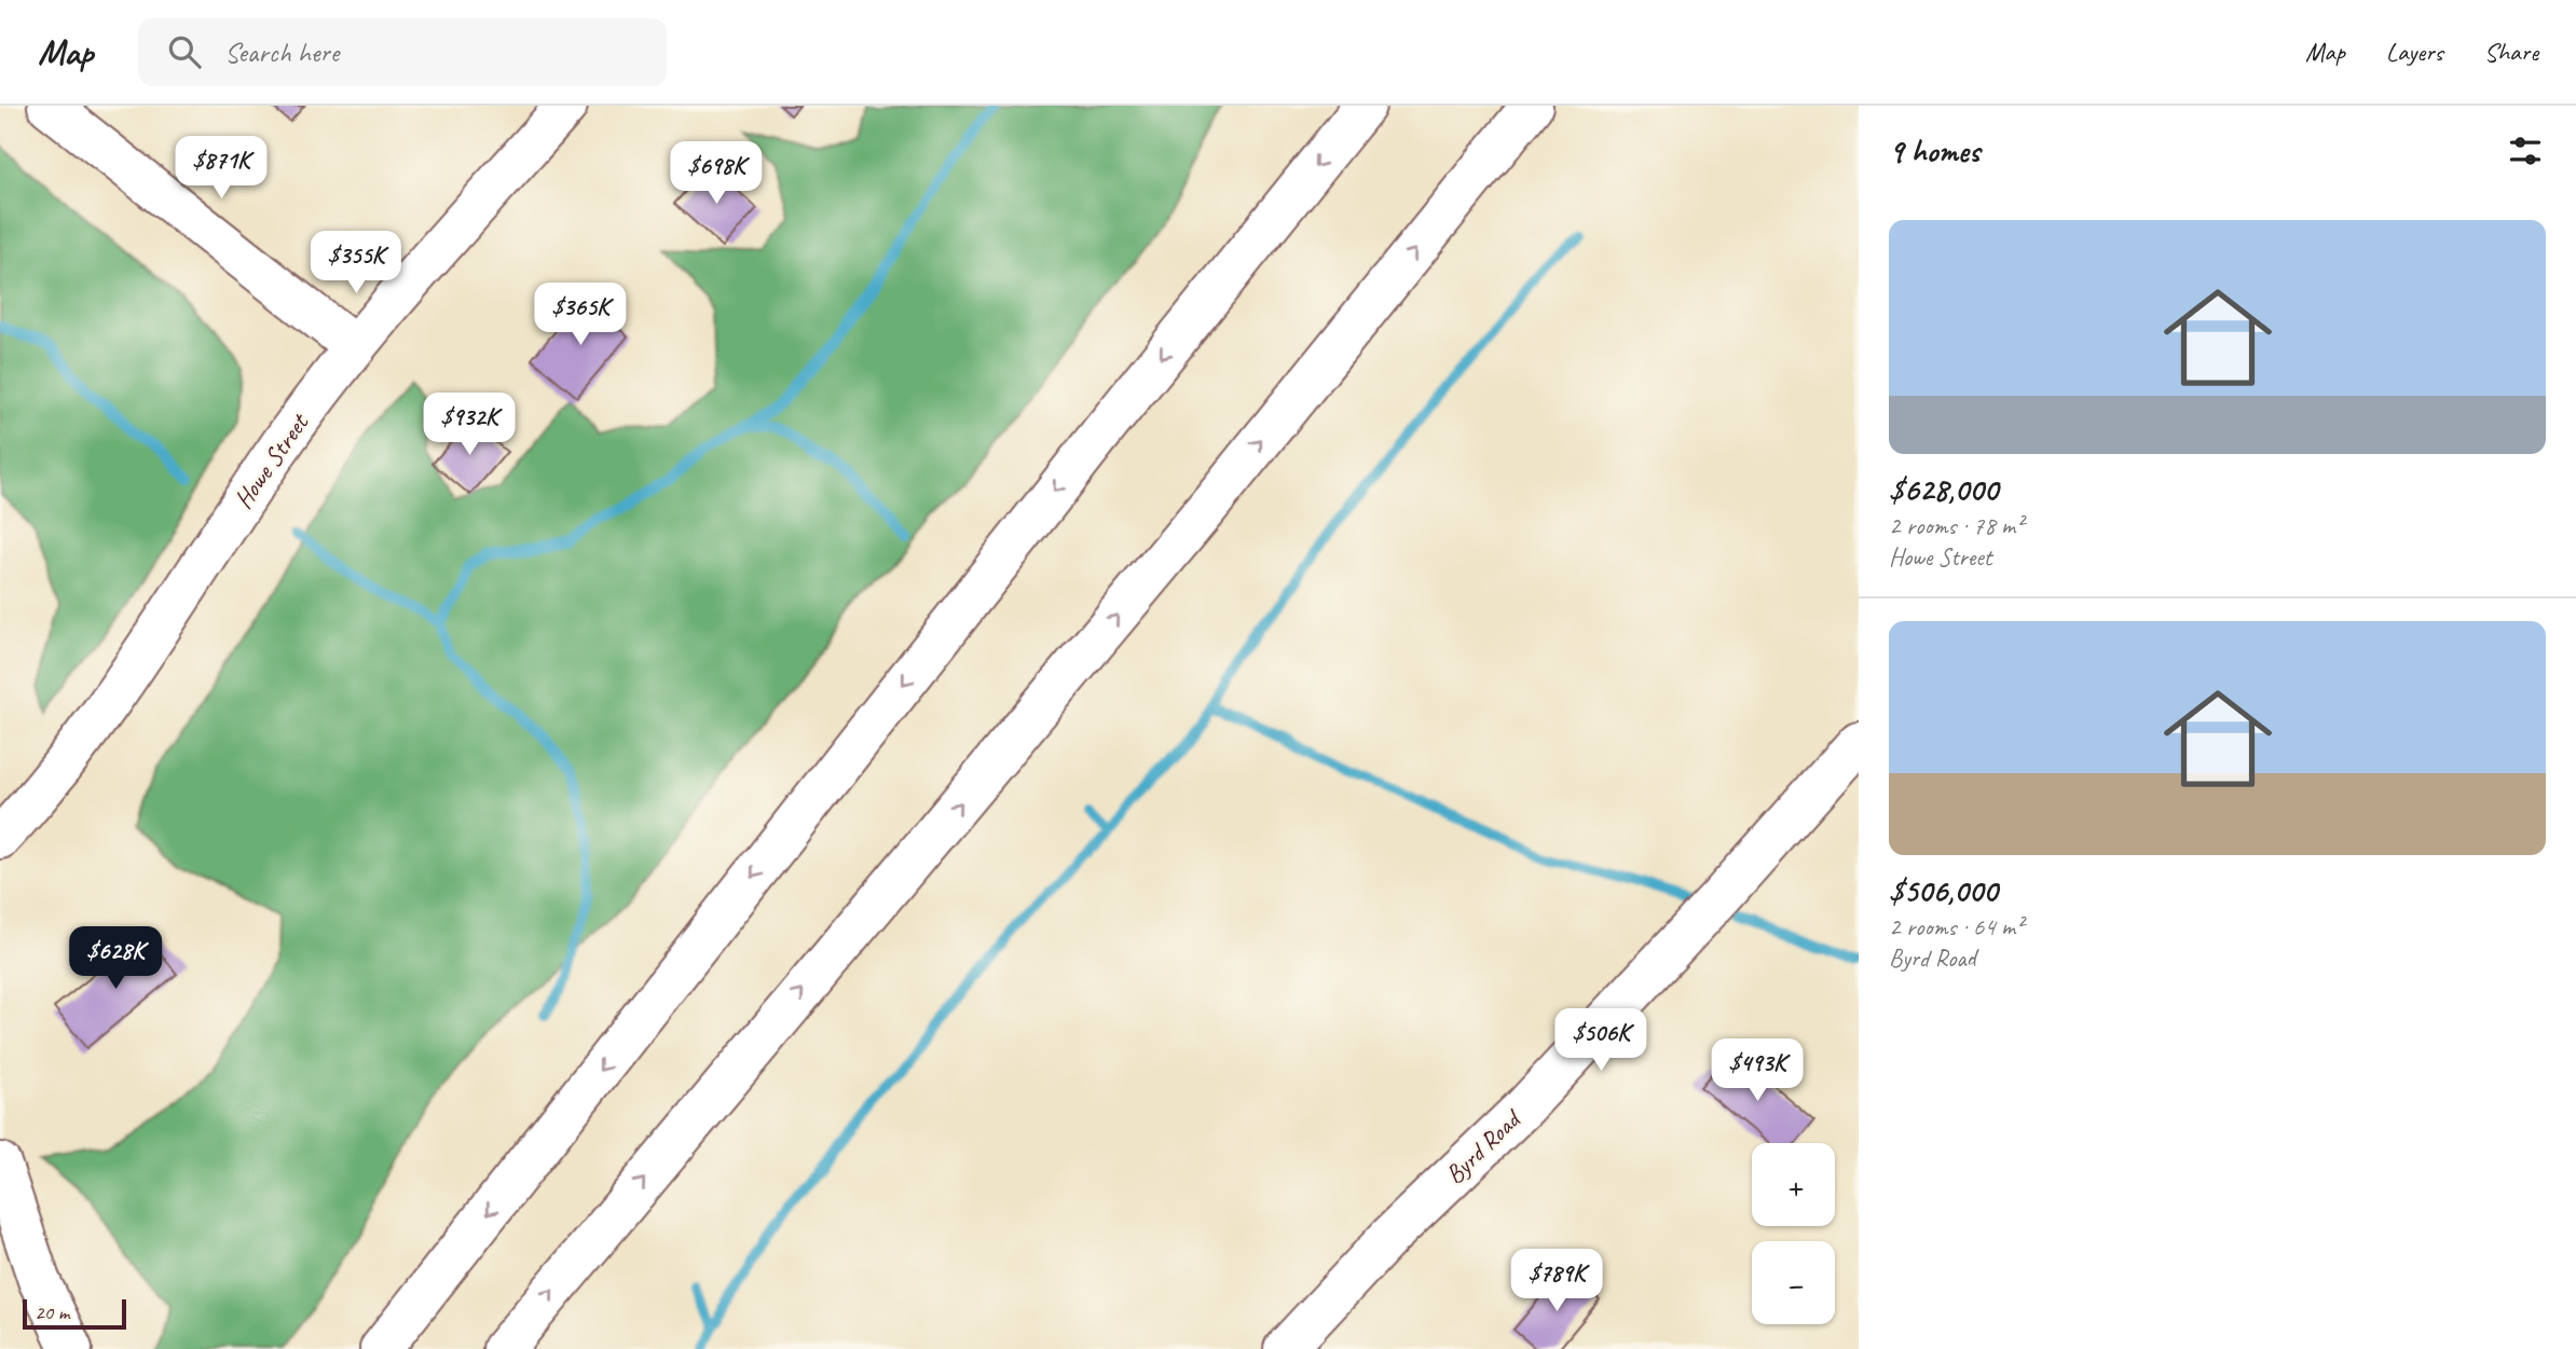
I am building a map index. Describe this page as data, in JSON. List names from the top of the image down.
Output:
{
  "streets": {
    "main road": ["Howe Street", "Byrd Road"]
  },
  "scale_bar": "20 m",
  "page": {
    "header": "Map",
    "search": "Search here",
    "nav": ["Map", "Layers", "Share"],
    "heading": "9 homes",
    "price": [
      "$871K",
      "$698K",
      "$355K",
      "$365K",
      "$932K",
      "$628K",
      "$506K",
      "$493K",
      "$789K"
    ],
    "list": [
      {
        "name": "$628,000",
        "note": "2 rooms · 78 m² · Howe Street"
      },
      {
        "name": "$506,000",
        "note": "2 rooms · 64 m² · Byrd Road"
      }
    ],
    "map_buttons": ["+", "−"],
    "scale": "20 m"
  }
}
